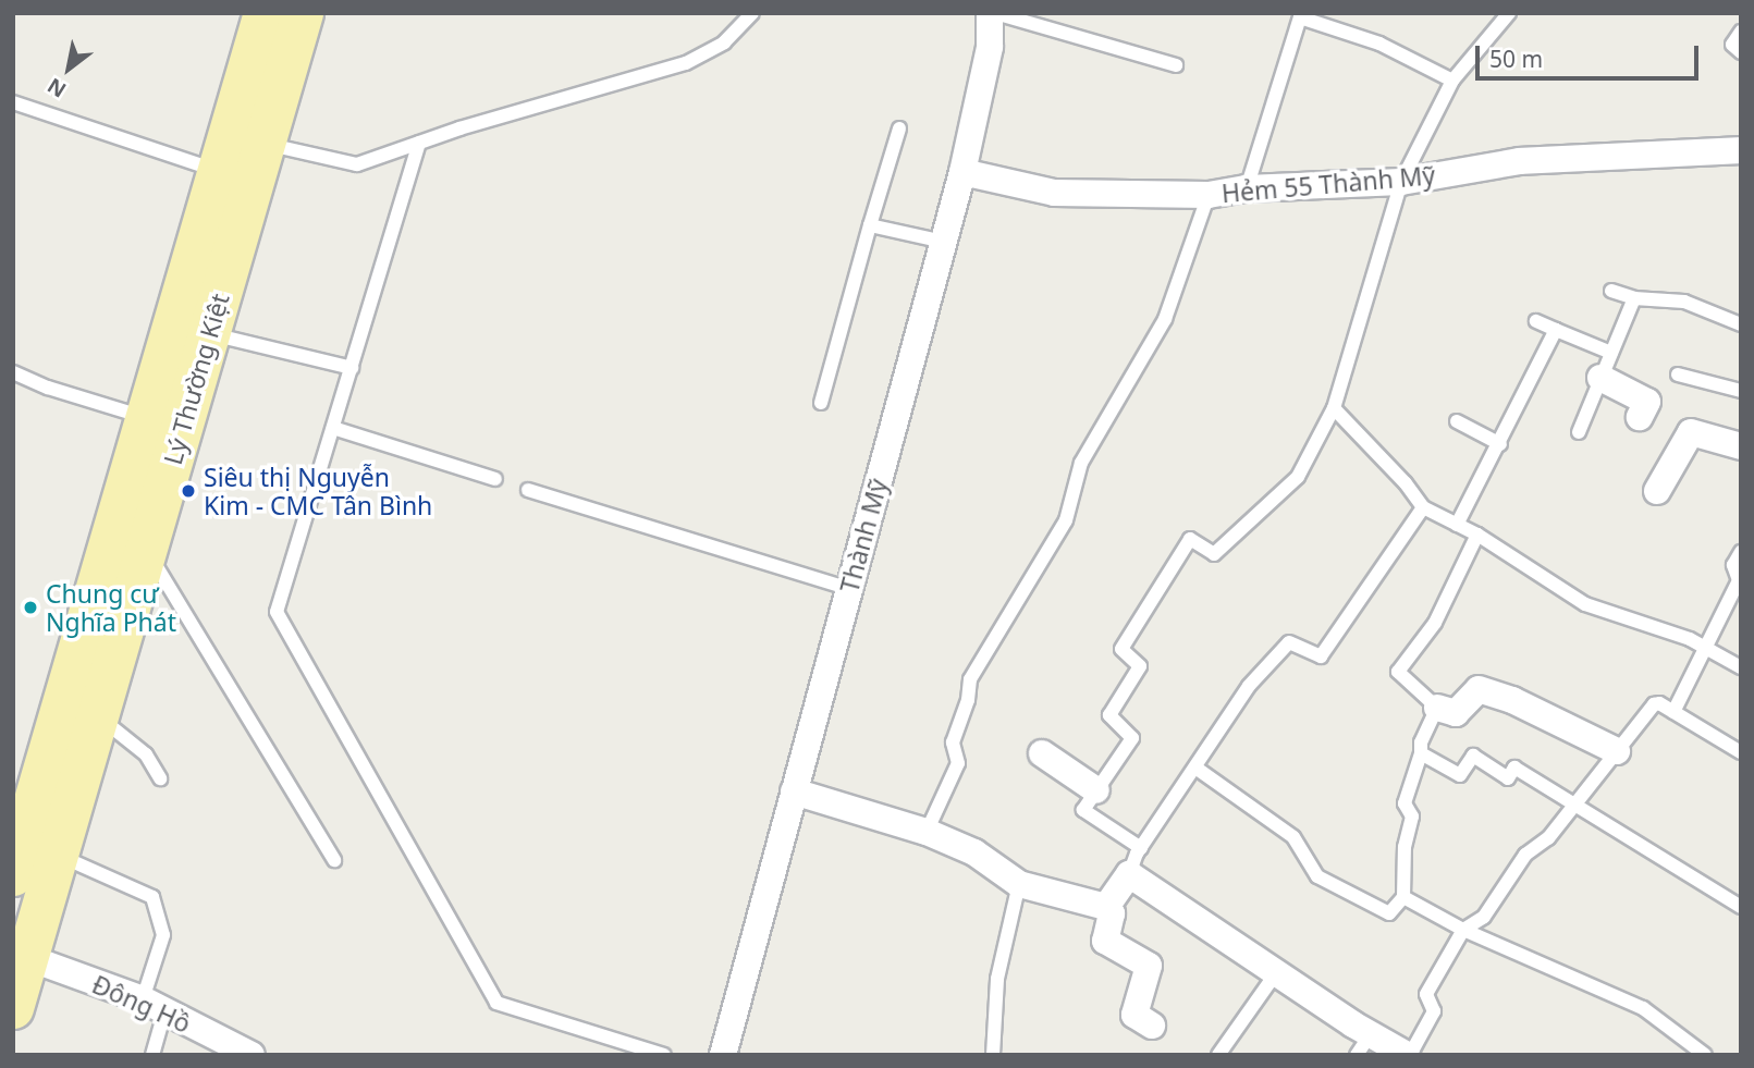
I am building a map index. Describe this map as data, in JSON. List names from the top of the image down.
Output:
{
  "streets": {
    "main road": ["Lý Thường Kiệt"],
    "street": ["Hẻm 55 Thành Mỹ", "Thành Mỹ", "Đông Hồ"]
  },
  "crossings": [
    ["Hẻm 55 Thành Mỹ", "Thành Mỹ"],
    ["Lý Thường Kiệt", "Đông Hồ"]
  ],
  "places": ["Siêu thị Nguyễn Kim - CMC Tân Bình", "Chung cư Nghĩa Phát"],
  "scale_bar": "50 m",
  "north": "bottom left"
}
